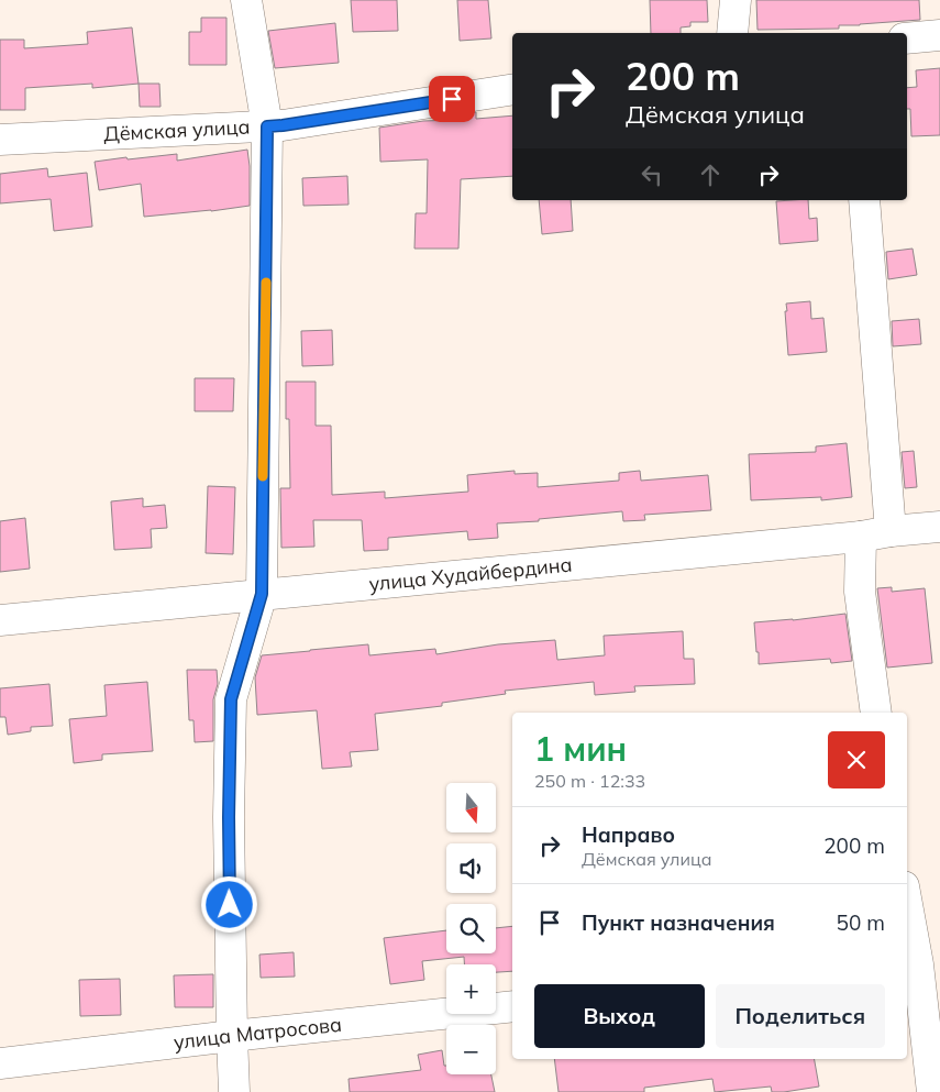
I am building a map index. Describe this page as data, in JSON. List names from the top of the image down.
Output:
{
  "streets": {
    "street": ["Дёмская улица", "улица Худайбердина", "улица Матросова"]
  },
  "north": "bottom",
  "page": {
    "turn": ["200 m", "Дёмская улица"],
    "heading": ["1 мин", "250 m · 12:33"],
    "map_buttons": ["+", "−"],
    "list": [
      {
        "name": "Направо",
        "note": "Дёмская улица",
        "value": "200 m"
      },
      {
        "name": "Пункт назначения",
        "value": "50 m"
      }
    ],
    "buttons": ["Выход", "Поделиться"]
  }
}
